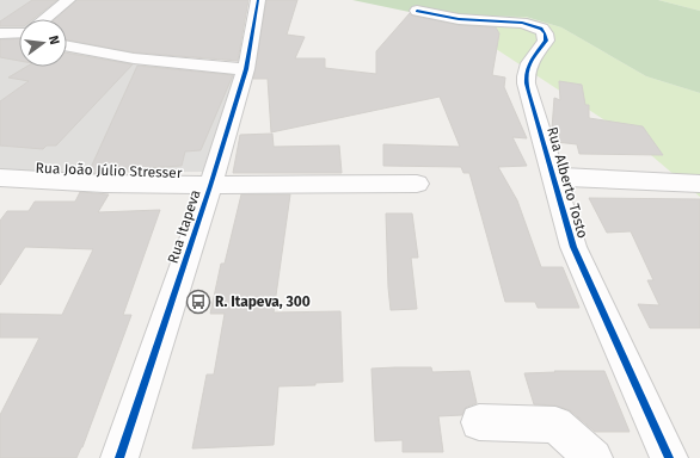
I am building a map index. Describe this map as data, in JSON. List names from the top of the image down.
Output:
{
  "streets": {
    "street": ["Rua João Júlio Stresser", "Rua Alberto Tosto", "Rua Itapeva"]
  },
  "crossings": [
    ["Rua João Júlio Stresser", "Rua Itapeva"]
  ],
  "places": {
    "bus stop": ["R. Itapeva, 300"]
  },
  "north": "right"
}
